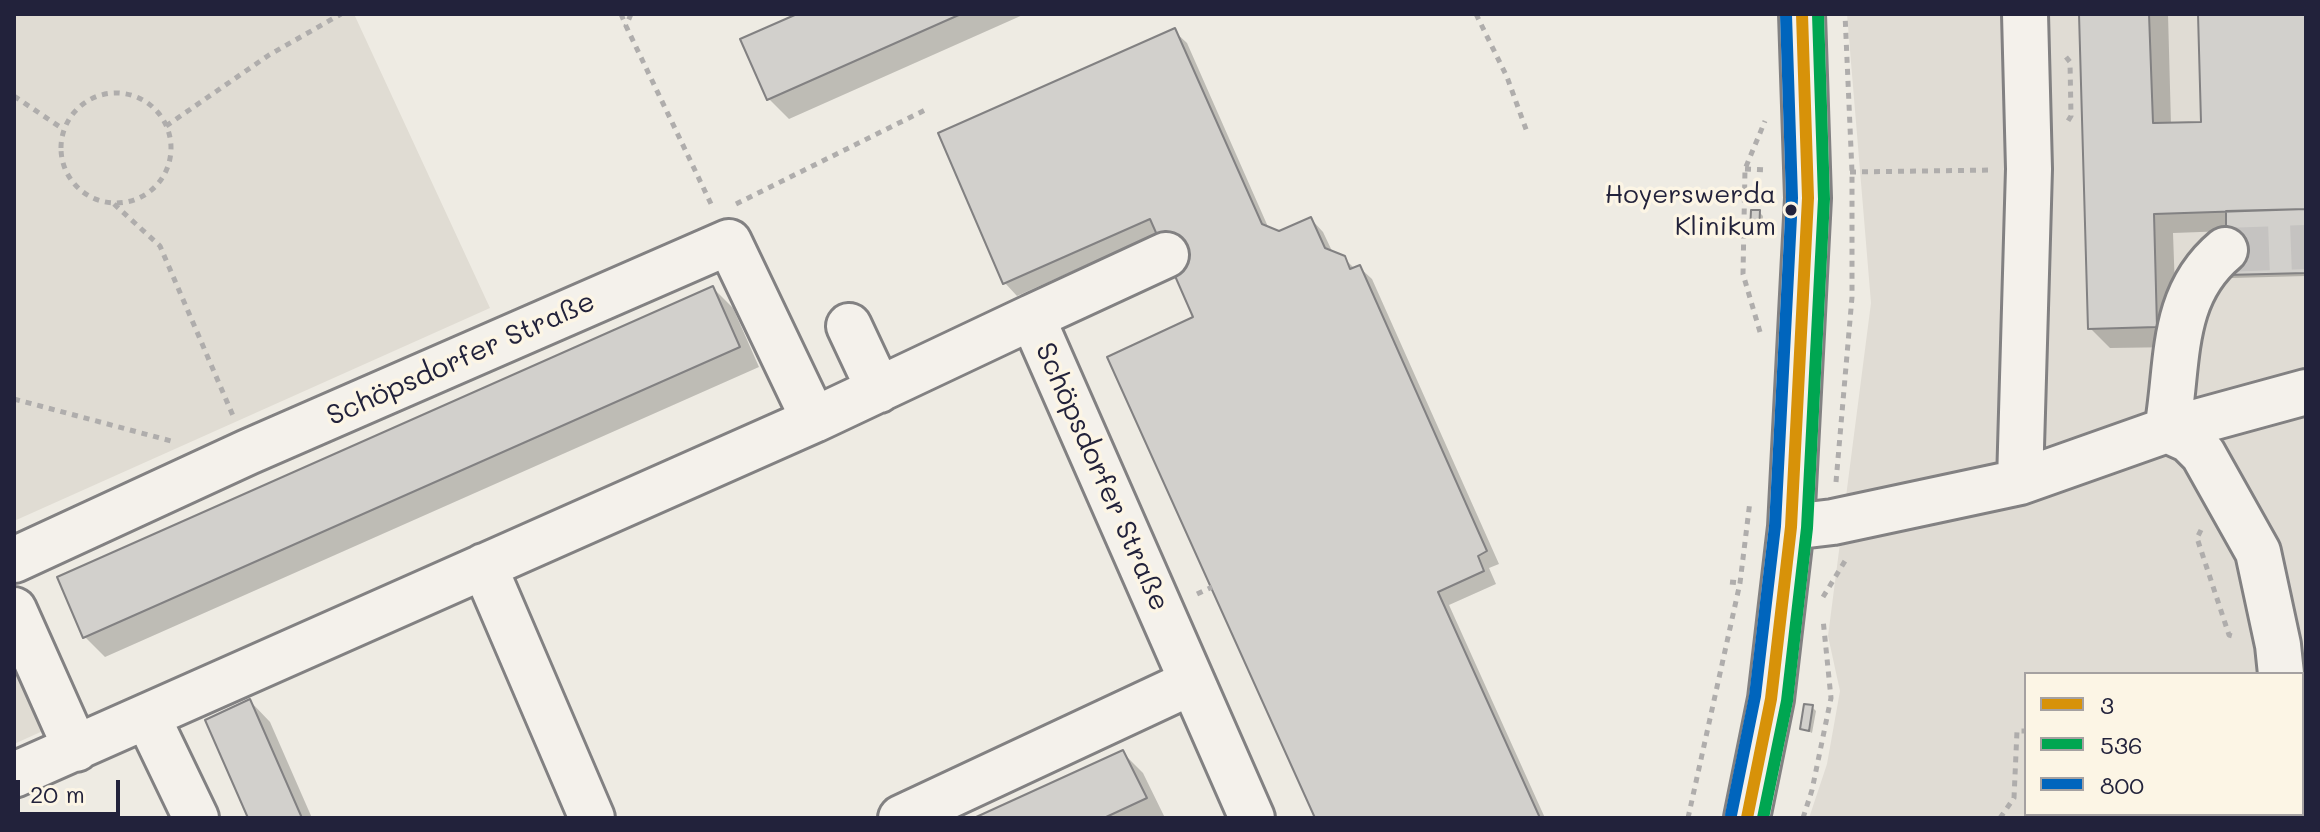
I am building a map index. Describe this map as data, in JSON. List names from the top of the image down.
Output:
{
  "streets": {
    "street": ["Schöpsdorfer Straße"]
  },
  "places": ["Hoyerswerda Klinikum"],
  "lines": ["transit line 3", "transit line 536", "transit line 800"],
  "legend": ["3", "536", "800"],
  "scale_bar": "20 m"
}
